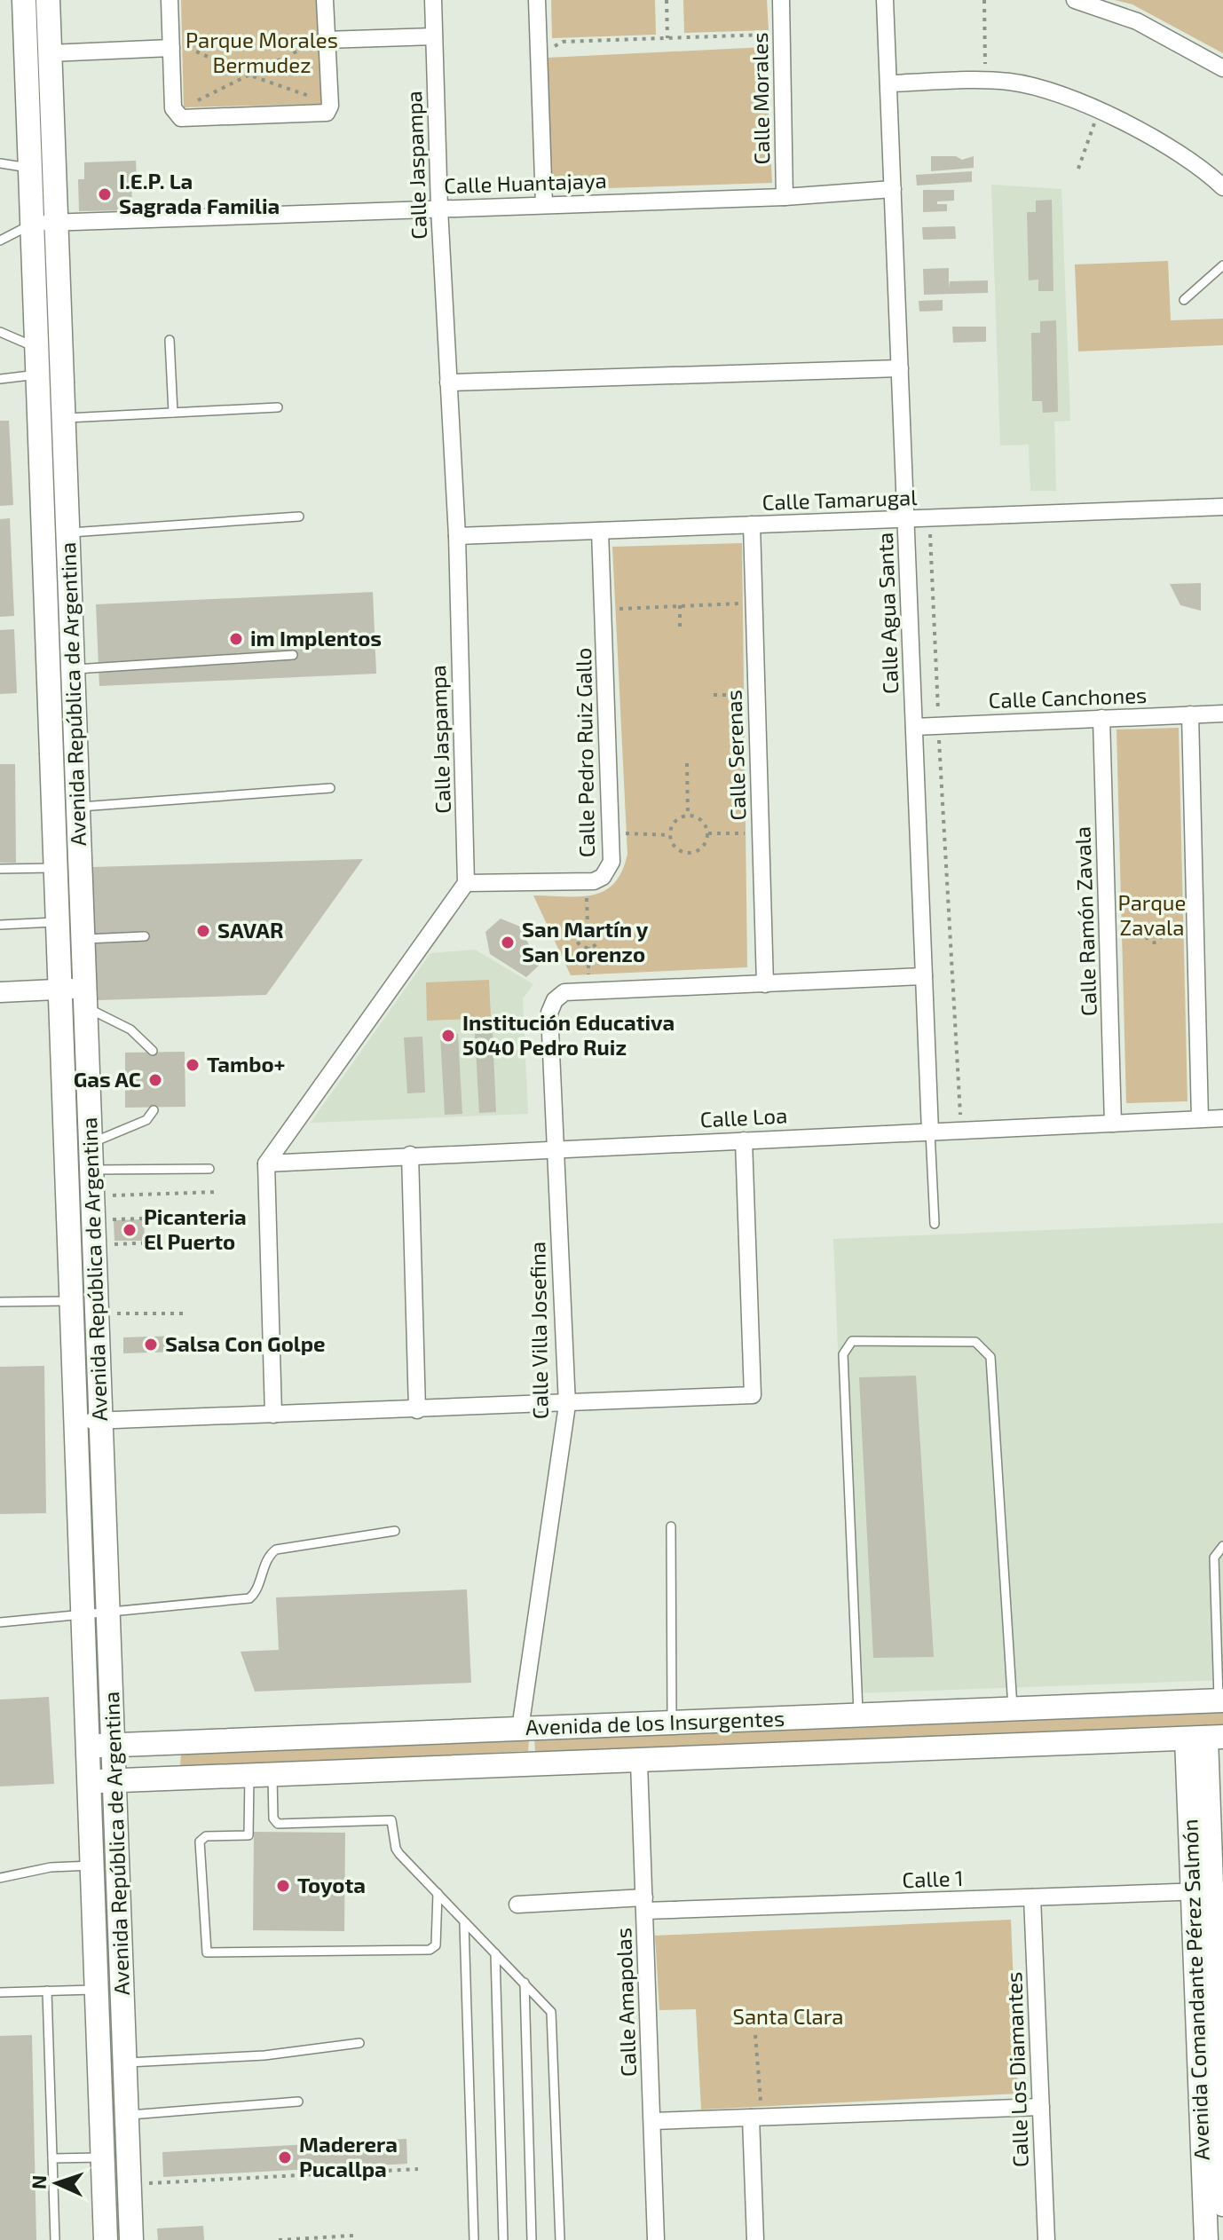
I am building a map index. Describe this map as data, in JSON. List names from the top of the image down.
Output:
{
  "streets": {
    "main road": ["Avenida República de Argentina", "Avenida de los Insurgentes", "Avenida Comandante Pérez Salmón"],
    "street": [
      "Calle Morales",
      "Calle Jaspampa",
      "Calle Huantajaya",
      "Calle Tamarugal",
      "Calle Agua Santa",
      "Calle Canchones",
      "Calle Pedro Ruiz Gallo",
      "Calle Serenas",
      "Calle Ramón Zavala",
      "Calle Loa",
      "Calle Villa Josefina",
      "Calle 1",
      "Calle Amapolas",
      "Calle Los Diamantes"
    ]
  },
  "crossings": [
    ["Calle Morales", "Calle Huantajaya"],
    ["Calle Jaspampa", "Calle Huantajaya"],
    ["Calle Jaspampa", "Calle Tamarugal"],
    ["Calle Jaspampa", "Calle Pedro Ruiz Gallo"],
    ["Calle Huantajaya", "Calle Agua Santa"],
    ["Calle Huantajaya", "Avenida República de Argentina"],
    ["Calle Tamarugal", "Calle Agua Santa"],
    ["Calle Tamarugal", "Calle Pedro Ruiz Gallo"],
    ["Calle Tamarugal", "Calle Serenas"],
    ["Calle Agua Santa", "Calle Canchones"],
    ["Calle Agua Santa", "Calle Loa"],
    ["Avenida República de Argentina", "Avenida de los Insurgentes"],
    ["Calle Canchones", "Calle Ramón Zavala"],
    ["Calle Ramón Zavala", "Calle Loa"],
    ["Calle Loa", "Calle Villa Josefina"],
    ["Calle Villa Josefina", "Avenida de los Insurgentes"],
    ["Avenida de los Insurgentes", "Avenida Comandante Pérez Salmón"],
    ["Avenida de los Insurgentes", "Calle Amapolas"],
    ["Calle 1", "Avenida Comandante Pérez Salmón"],
    ["Calle 1", "Calle Amapolas"],
    ["Calle 1", "Calle Los Diamantes"]
  ],
  "parks": ["Parque Morales Bermudez", "Parque Zavala", "Santa Clara"],
  "places": [
    "I.E.P. La Sagrada Familia",
    "im Implentos",
    "SAVAR",
    "San Martín y San Lorenzo",
    "Institución Educativa 5040 Pedro Ruiz",
    "Tambo+",
    "Gas AC",
    "Picanteria El Puerto",
    "Salsa Con Golpe",
    "Toyota",
    "Maderera Pucallpa"
  ],
  "north": "left"
}
